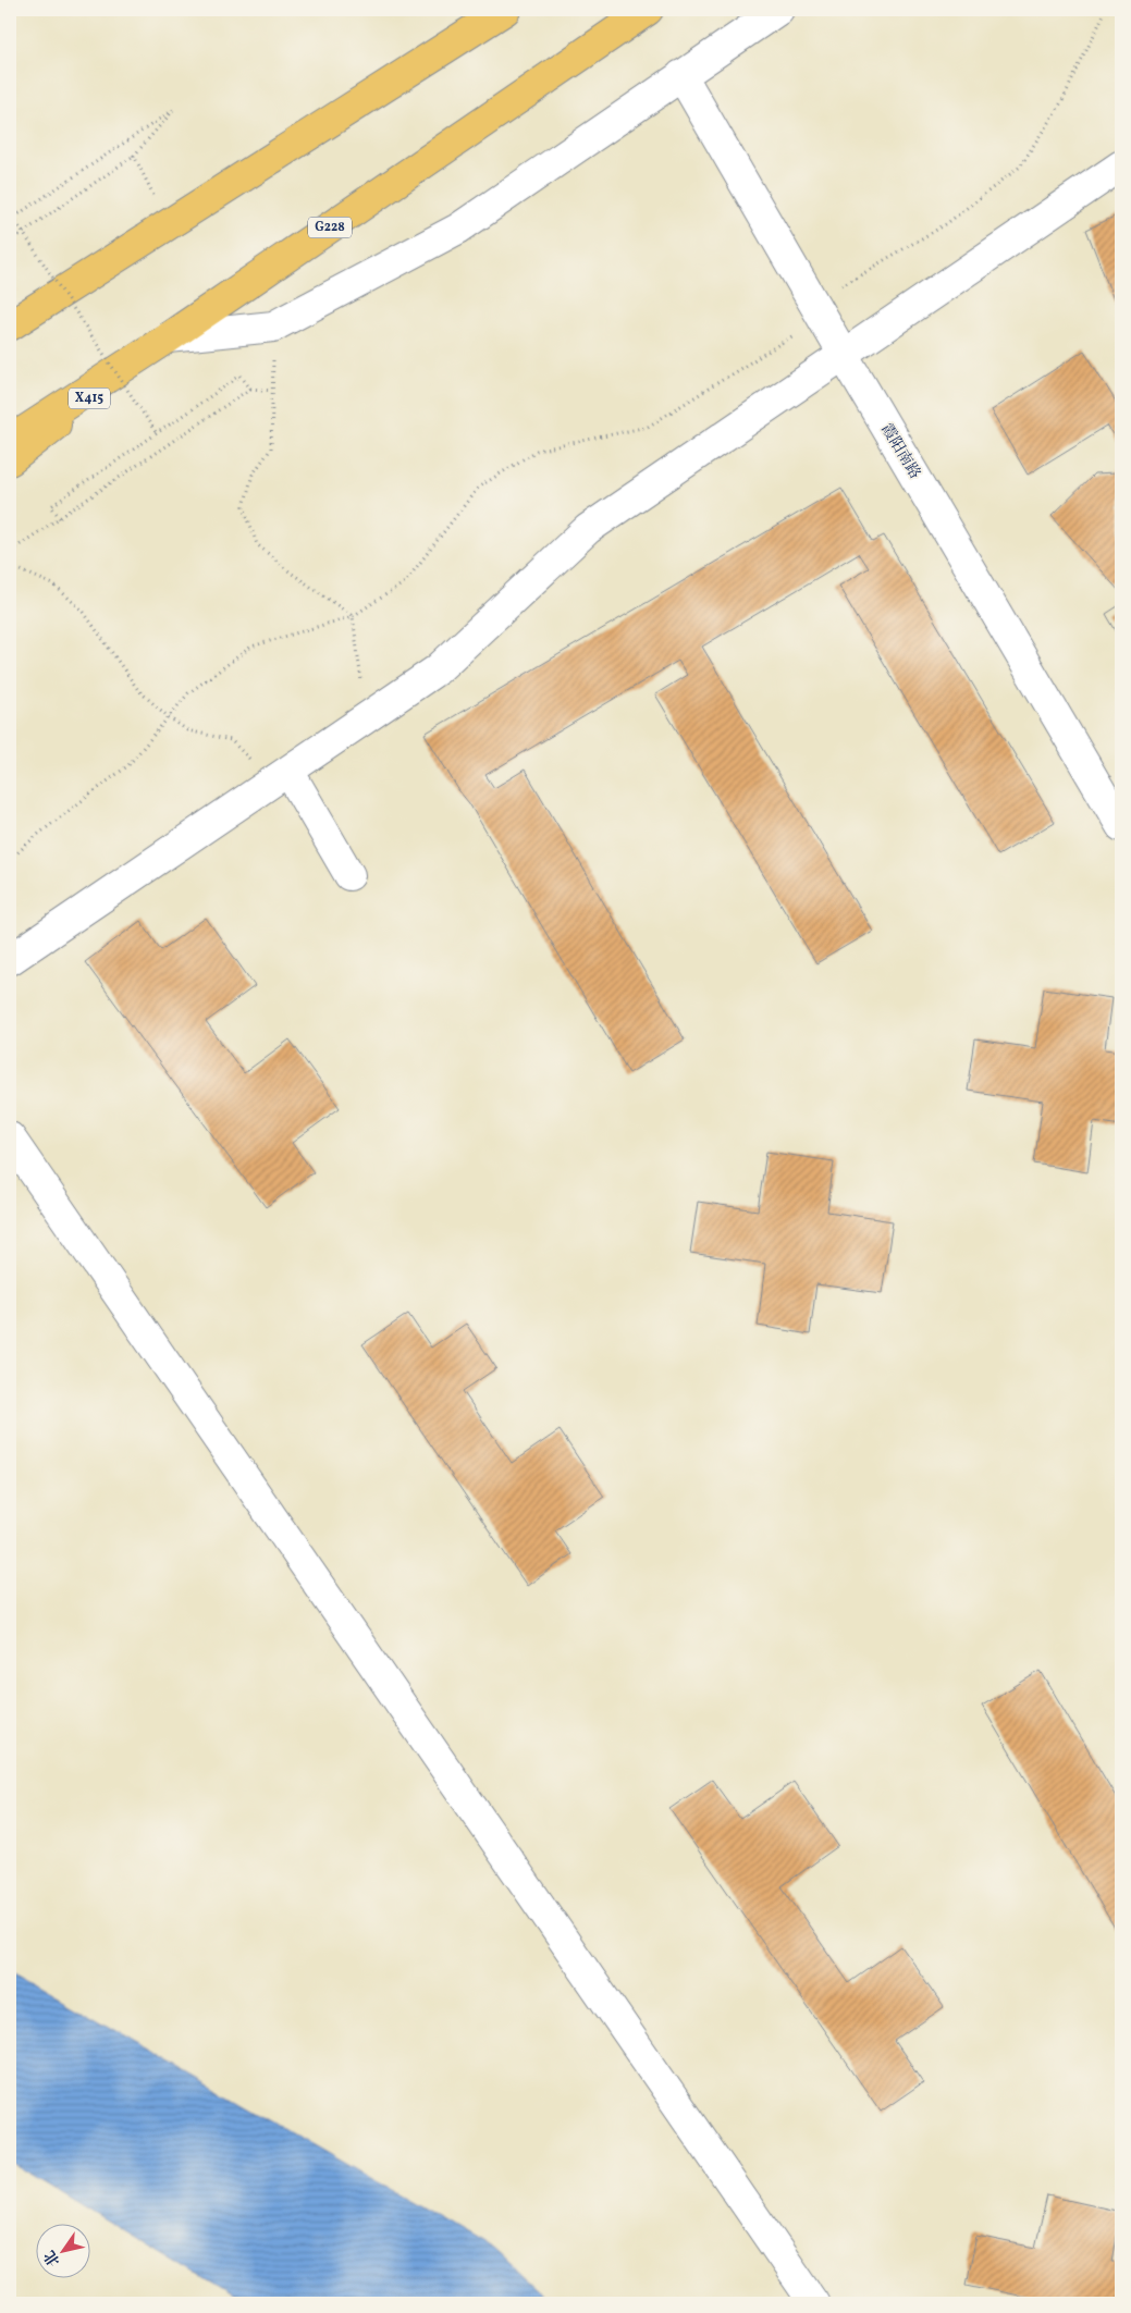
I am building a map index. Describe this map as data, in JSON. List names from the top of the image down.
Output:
{
  "streets": {
    "main road": ["G228", "X415"],
    "street": ["霞阳南路"]
  },
  "crossings": [
    ["G228", "X415"]
  ],
  "north": "bottom left"
}
